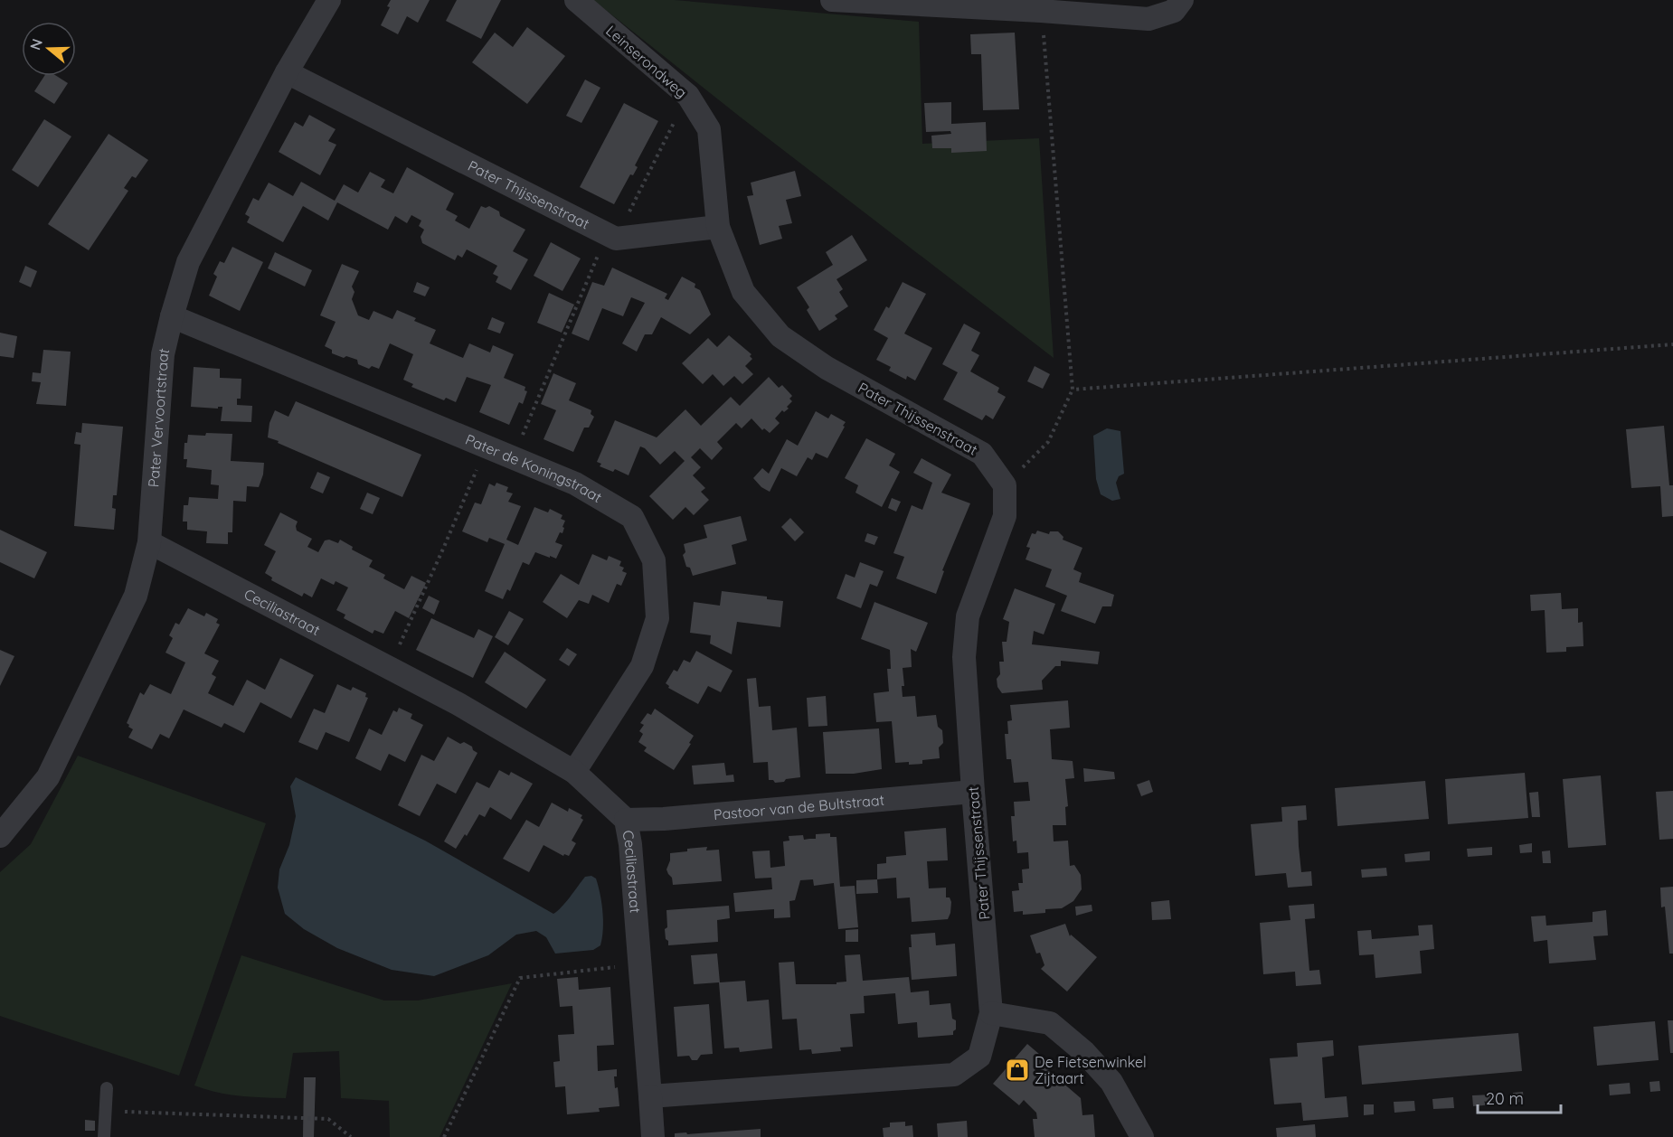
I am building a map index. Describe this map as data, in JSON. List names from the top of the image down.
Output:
{
  "streets": {
    "street": [
      "Leinserondweg",
      "Pater Thijssenstraat",
      "Pater Vervoortstraat",
      "Pater de Koningstraat",
      "Ceciliastraat",
      "Pastoor van de Bultstraat"
    ]
  },
  "crossings": [
    ["Leinserondweg", "Pater Thijssenstraat"],
    ["Pater Thijssenstraat", "Pater Vervoortstraat"],
    ["Pater Thijssenstraat", "Pastoor van de Bultstraat"],
    ["Pater Vervoortstraat", "Pater de Koningstraat"],
    ["Pater Vervoortstraat", "Ceciliastraat"],
    ["Pater de Koningstraat", "Ceciliastraat"],
    ["Ceciliastraat", "Pastoor van de Bultstraat"]
  ],
  "places": {
    "shop": ["De Fietsenwinkel Zijtaart"]
  },
  "scale_bar": "20 m",
  "north": "left"
}
